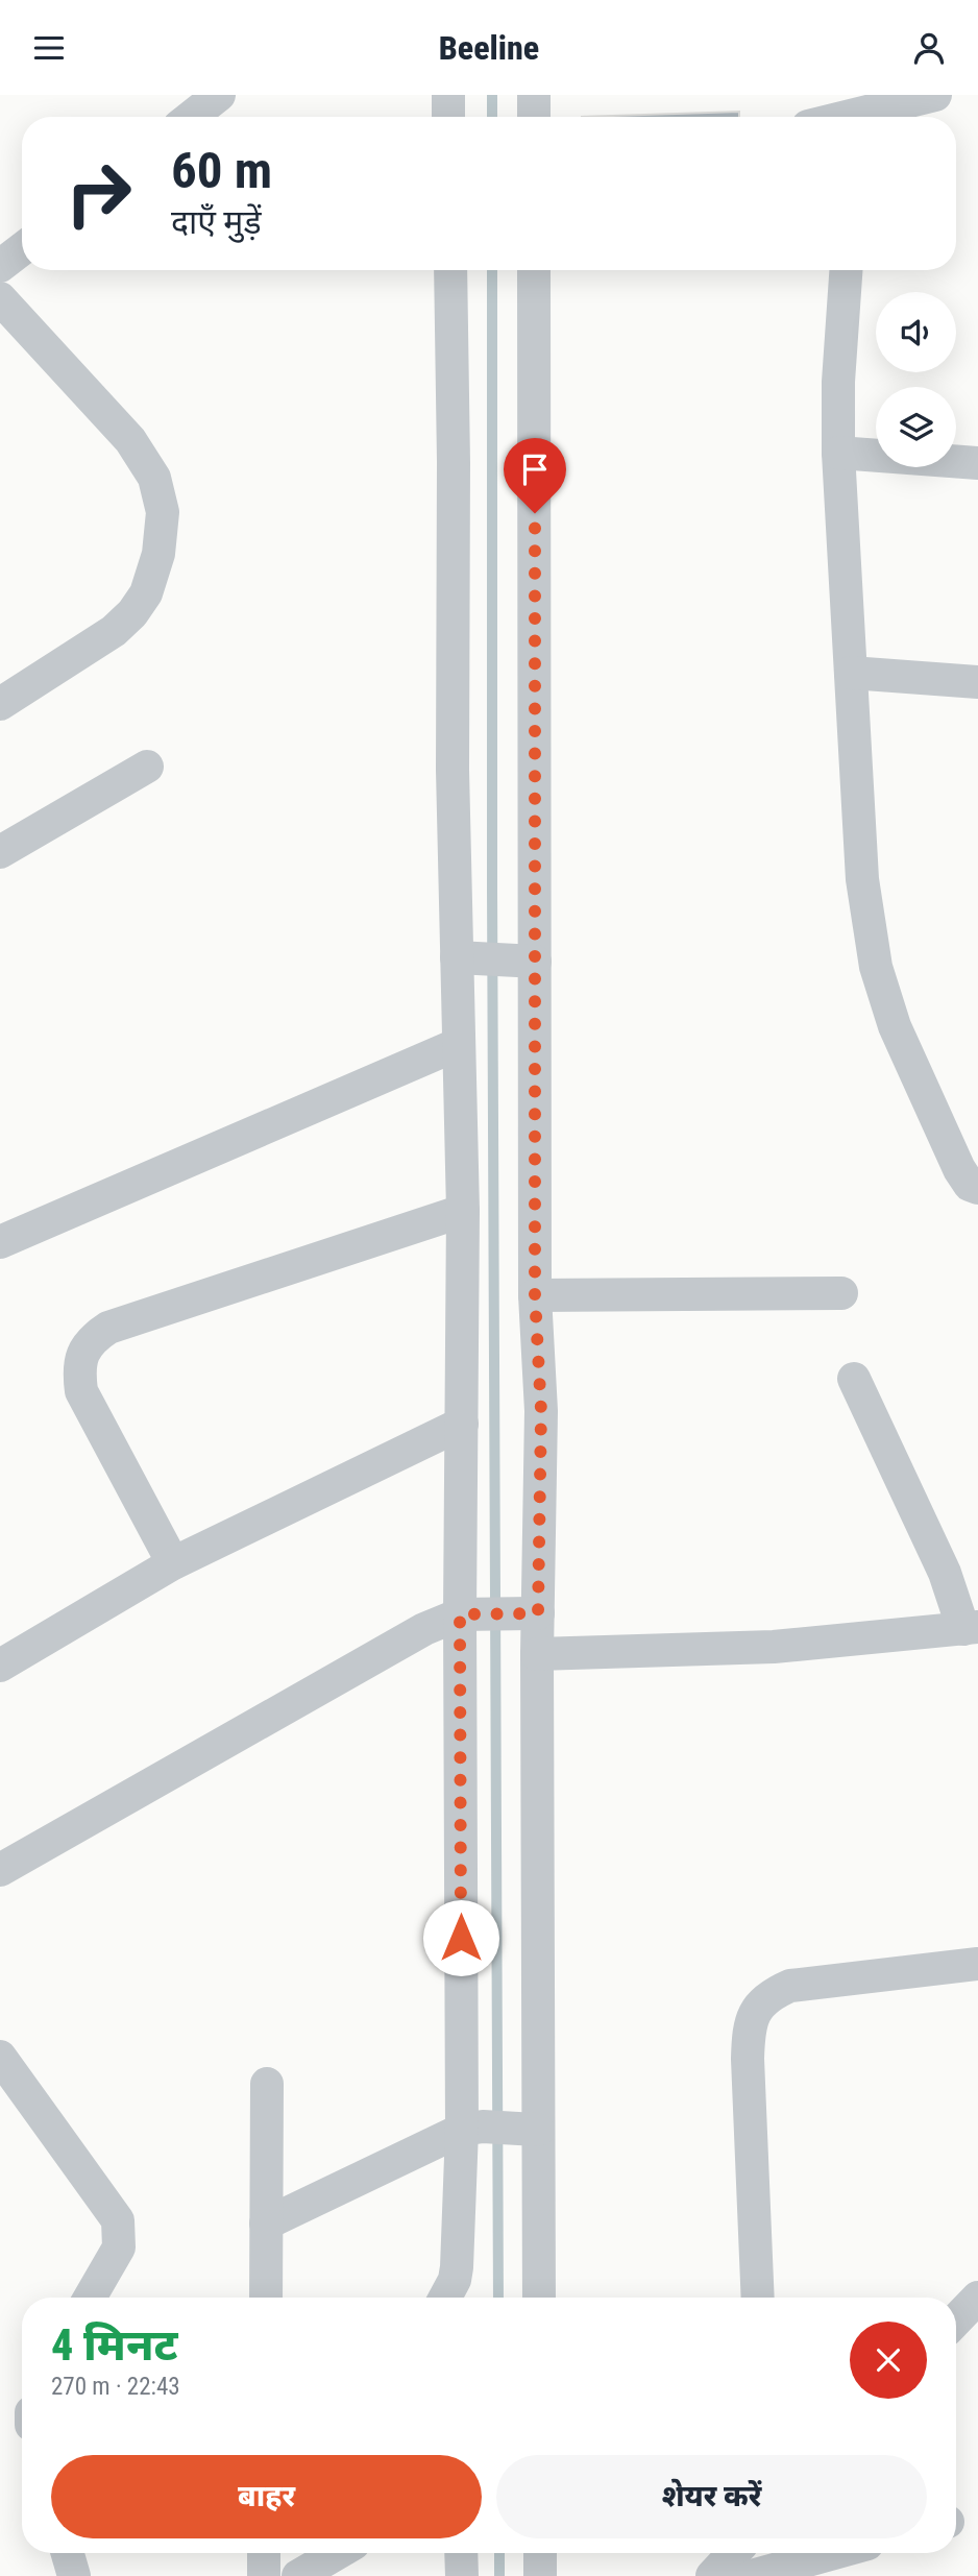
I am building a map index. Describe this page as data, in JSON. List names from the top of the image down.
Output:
{
  "page": {
    "header": "Beeline",
    "turn": ["60 m", "दाएँ मुड़ें"],
    "heading": ["4 मिनट", "270 m · 22:43"],
    "buttons": ["बाहर", "शेयर करें"]
  }
}
